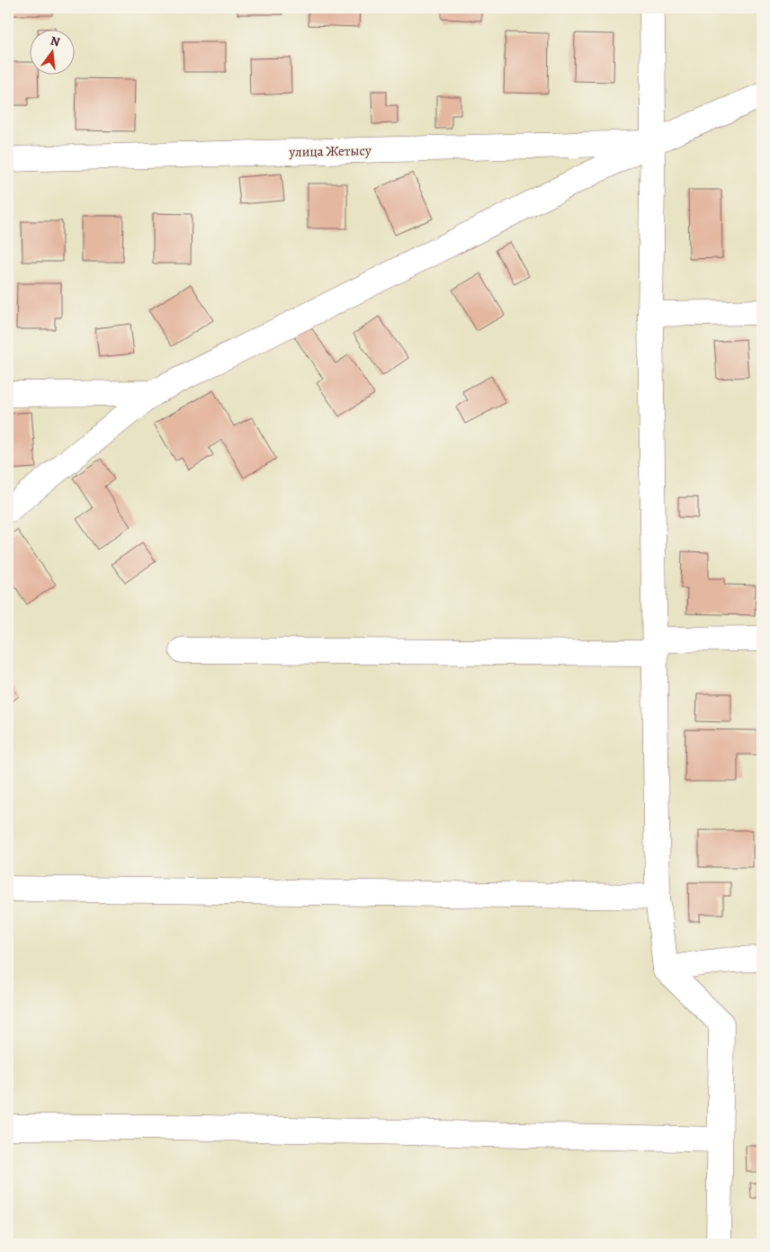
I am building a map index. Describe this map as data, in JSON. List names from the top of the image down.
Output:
{
  "streets": {
    "street": ["улица Жетысу"]
  },
  "north": "top"
}
